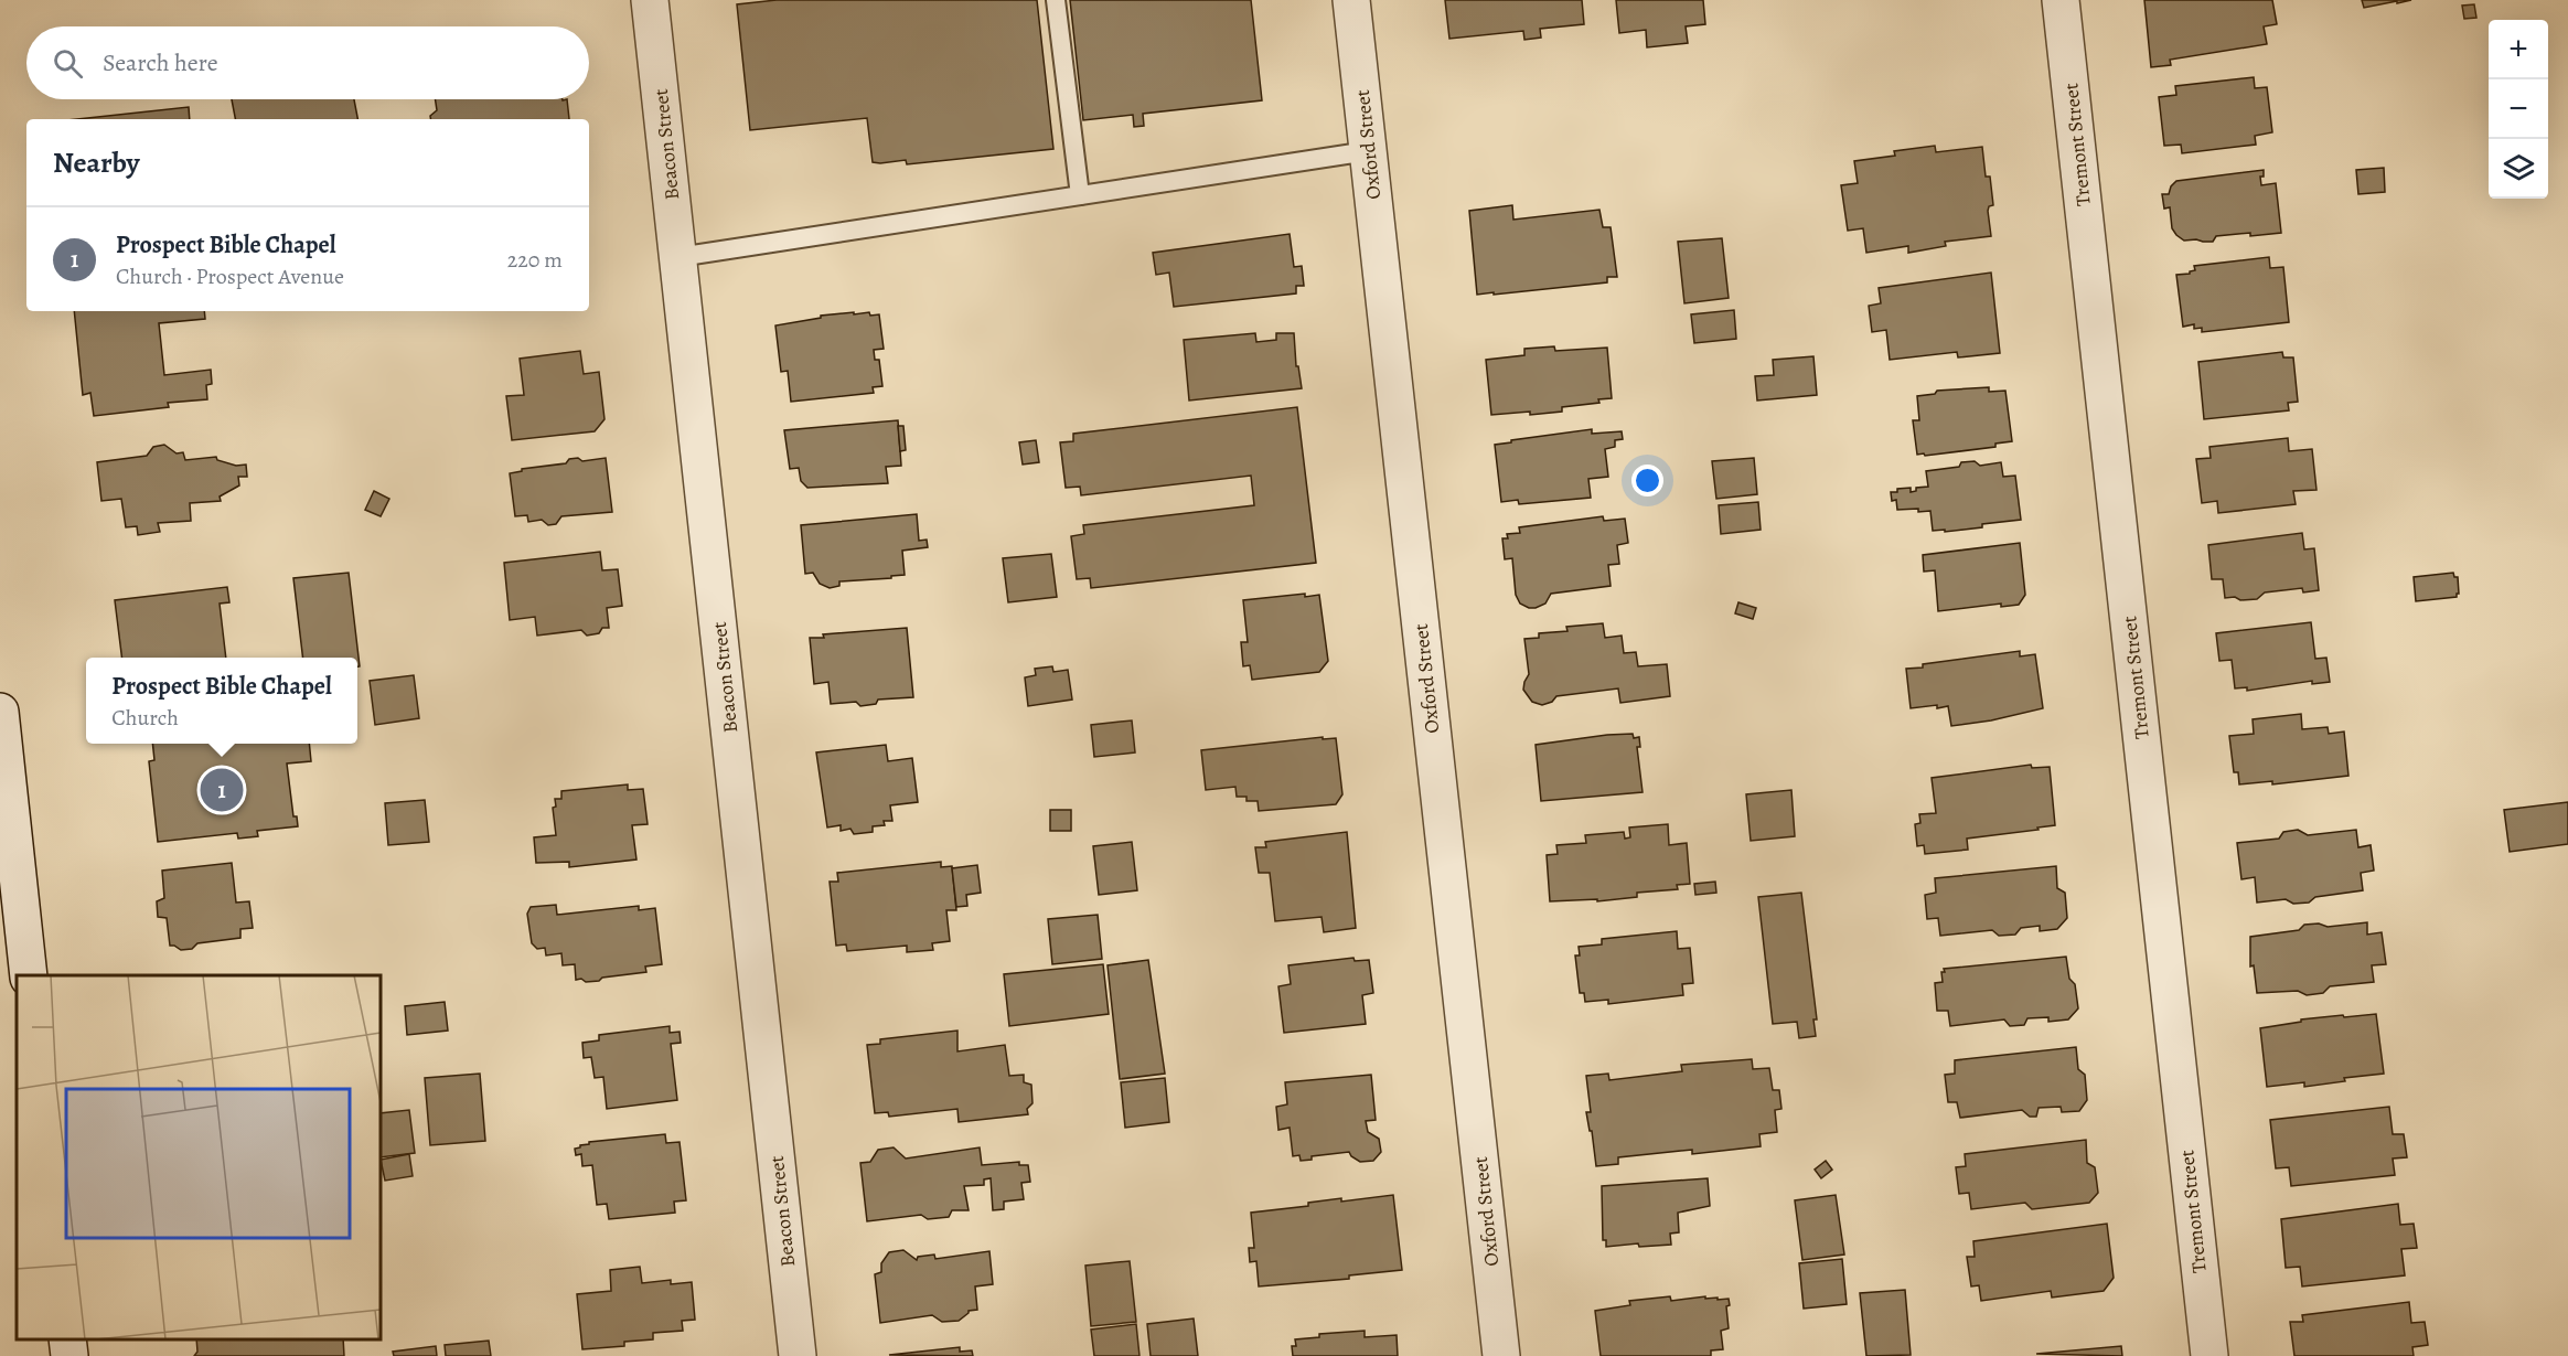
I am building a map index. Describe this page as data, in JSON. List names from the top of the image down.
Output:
{
  "streets": {
    "street": ["Beacon Street", "Oxford Street", "Tremont Street"]
  },
  "page": {
    "map_buttons": ["+", "−"],
    "search": "Search here",
    "heading": "Nearby",
    "list": [
      {
        "mark": "1",
        "name": "Prospect Bible Chapel",
        "note": "Church · Prospect Avenue",
        "value": "220 m"
      }
    ],
    "popup": ["Prospect Bible Chapel", "Church"],
    "pins": "1"
  }
}
